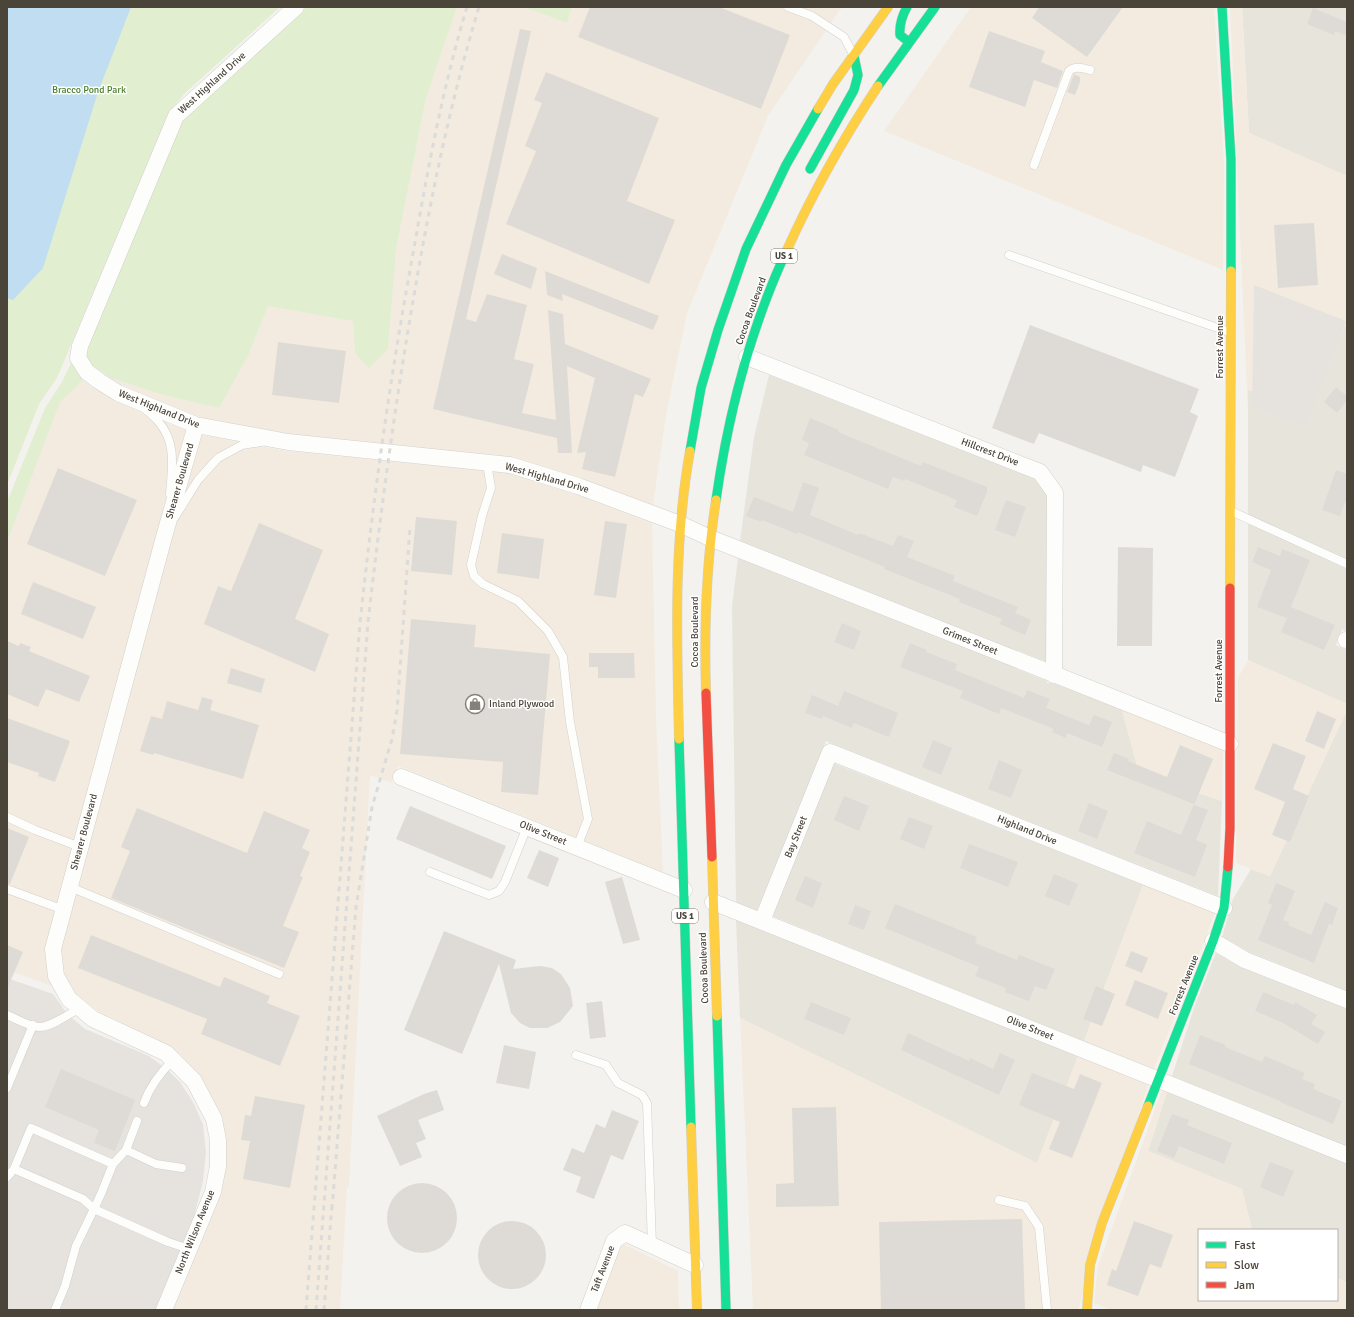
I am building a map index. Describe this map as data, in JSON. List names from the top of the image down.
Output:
{
  "streets": {
    "main road": ["US 1", "Cocoa Boulevard", "Forrest Avenue"],
    "street": [
      "West Highland Drive",
      "Hillcrest Drive",
      "Shearer Boulevard",
      "Grimes Street",
      "Highland Drive",
      "Olive Street",
      "Bay Street",
      "North Wilson Avenue",
      "Taft Avenue"
    ]
  },
  "crossings": [
    ["West Highland Drive", "Cocoa Boulevard"],
    ["West Highland Drive", "Shearer Boulevard"],
    ["West Highland Drive", "Grimes Street"],
    ["Cocoa Boulevard", "Hillcrest Drive"],
    ["Cocoa Boulevard", "Grimes Street"],
    ["Cocoa Boulevard", "Olive Street"],
    ["Forrest Avenue", "Grimes Street"],
    ["Forrest Avenue", "Highland Drive"],
    ["Forrest Avenue", "Olive Street"],
    ["Hillcrest Drive", "Grimes Street"],
    ["Shearer Boulevard", "North Wilson Avenue"],
    ["Highland Drive", "Bay Street"],
    ["Olive Street", "Bay Street"]
  ],
  "parks": ["Bracco Pond Park"],
  "places": {
    "shop": ["Inland Plywood"]
  },
  "legend": ["Fast", "Slow", "Jam"]
}
